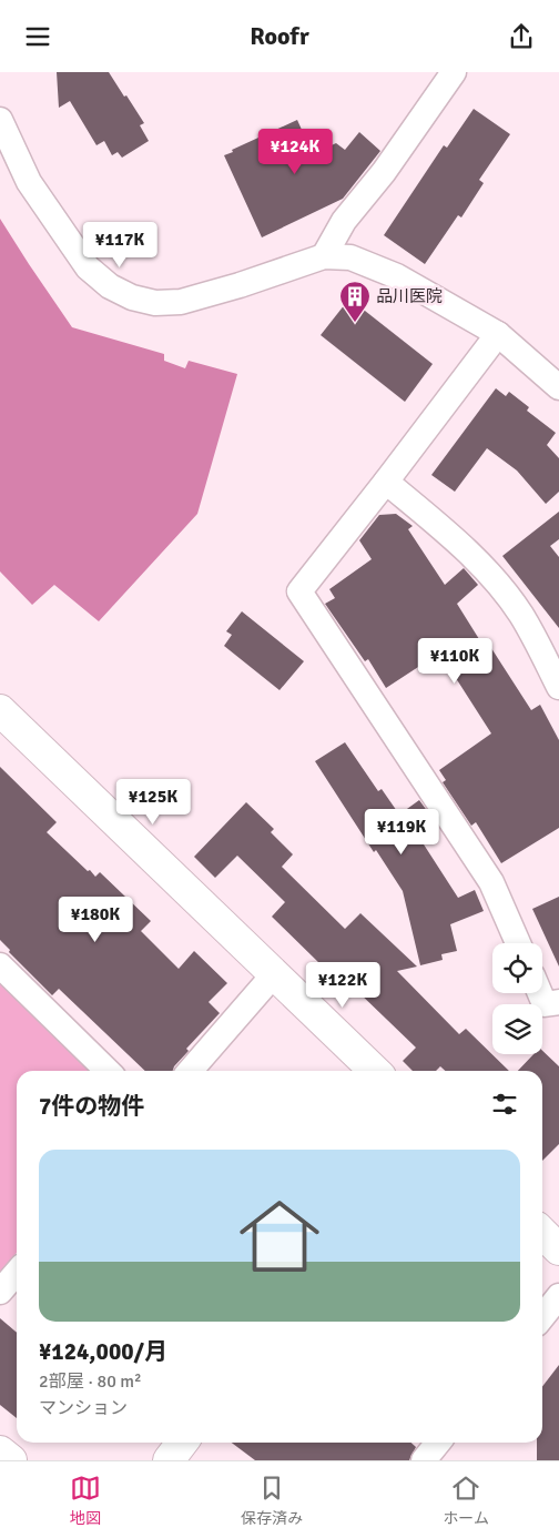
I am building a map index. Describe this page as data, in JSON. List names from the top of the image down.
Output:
{
  "places": {
    "building": ["品川医院"]
  },
  "page": {
    "header": "Roofr",
    "price": [
      "¥124K",
      "¥117K",
      "¥110K",
      "¥125K",
      "¥119K",
      "¥180K",
      "¥122K"
    ],
    "heading": "7件の物件",
    "list": [
      {
        "name": "¥124,000/月",
        "note": "2部屋 · 80 m² · マンション"
      }
    ],
    "tabs": ["地図", "保存済み", "ホーム"]
  }
}
